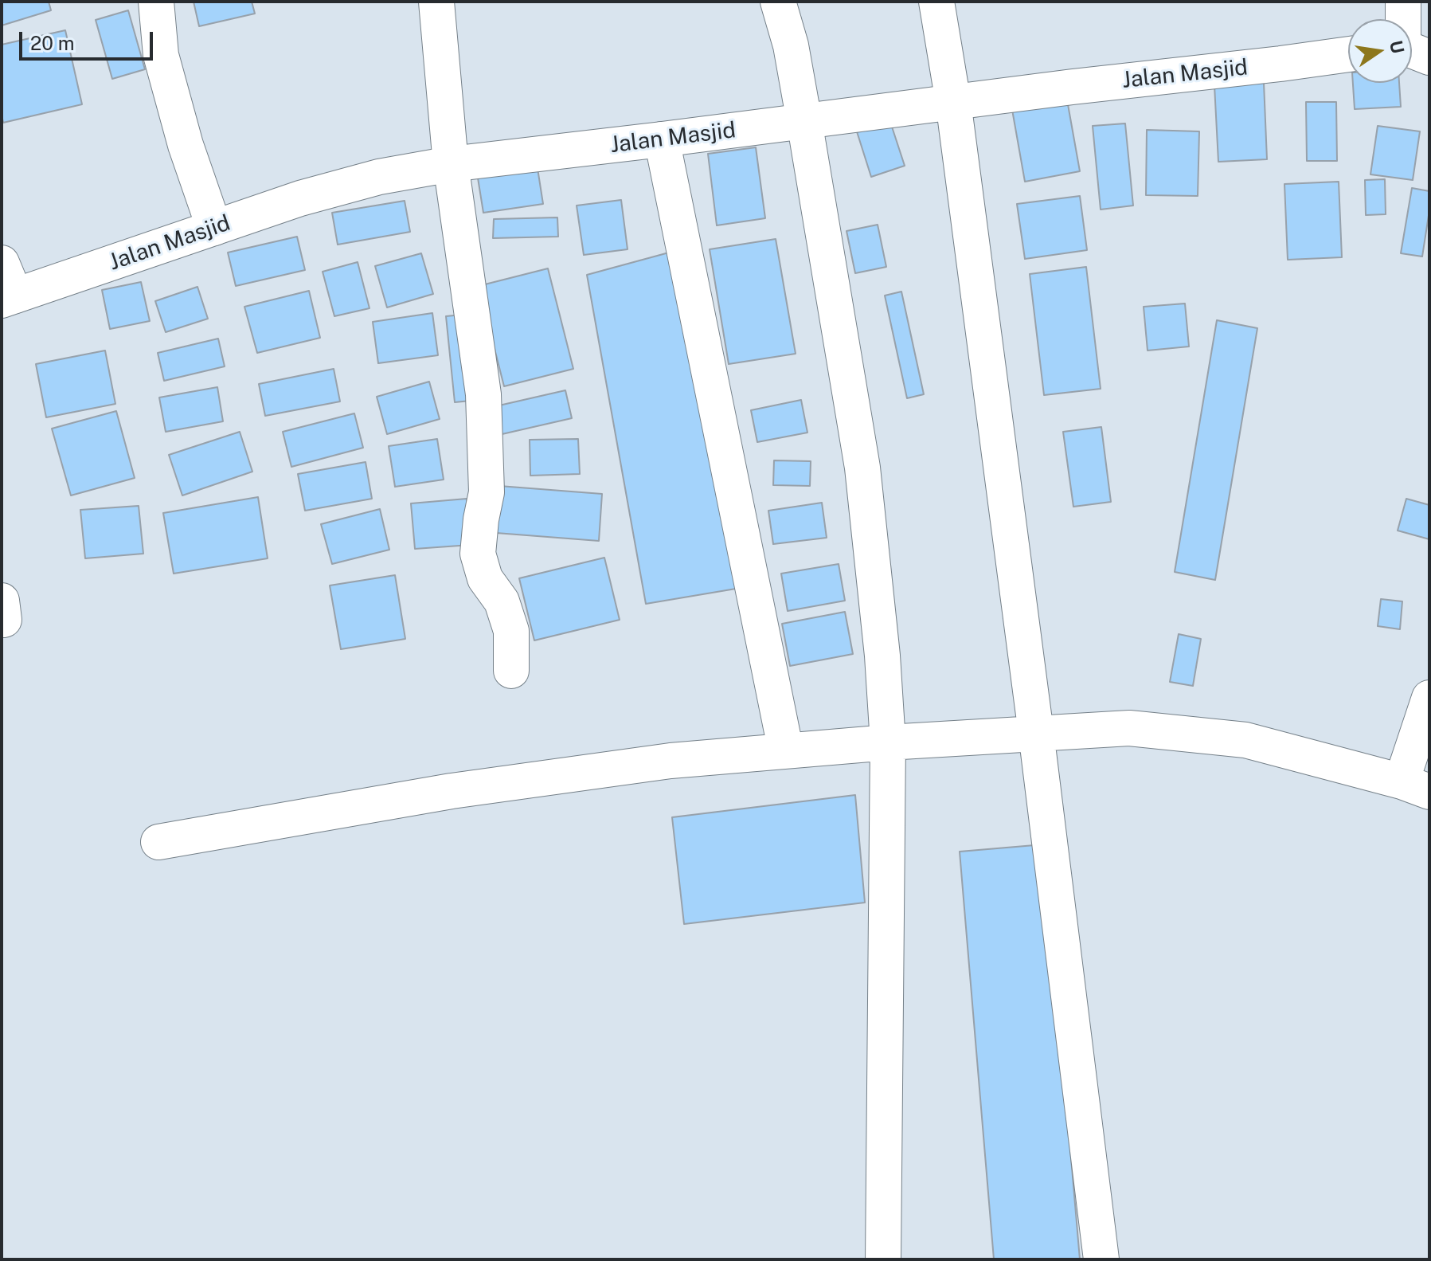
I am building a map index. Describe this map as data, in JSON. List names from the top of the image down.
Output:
{
  "streets": {
    "street": ["Jalan Masjid"]
  },
  "scale_bar": "20 m",
  "north": "right"
}
